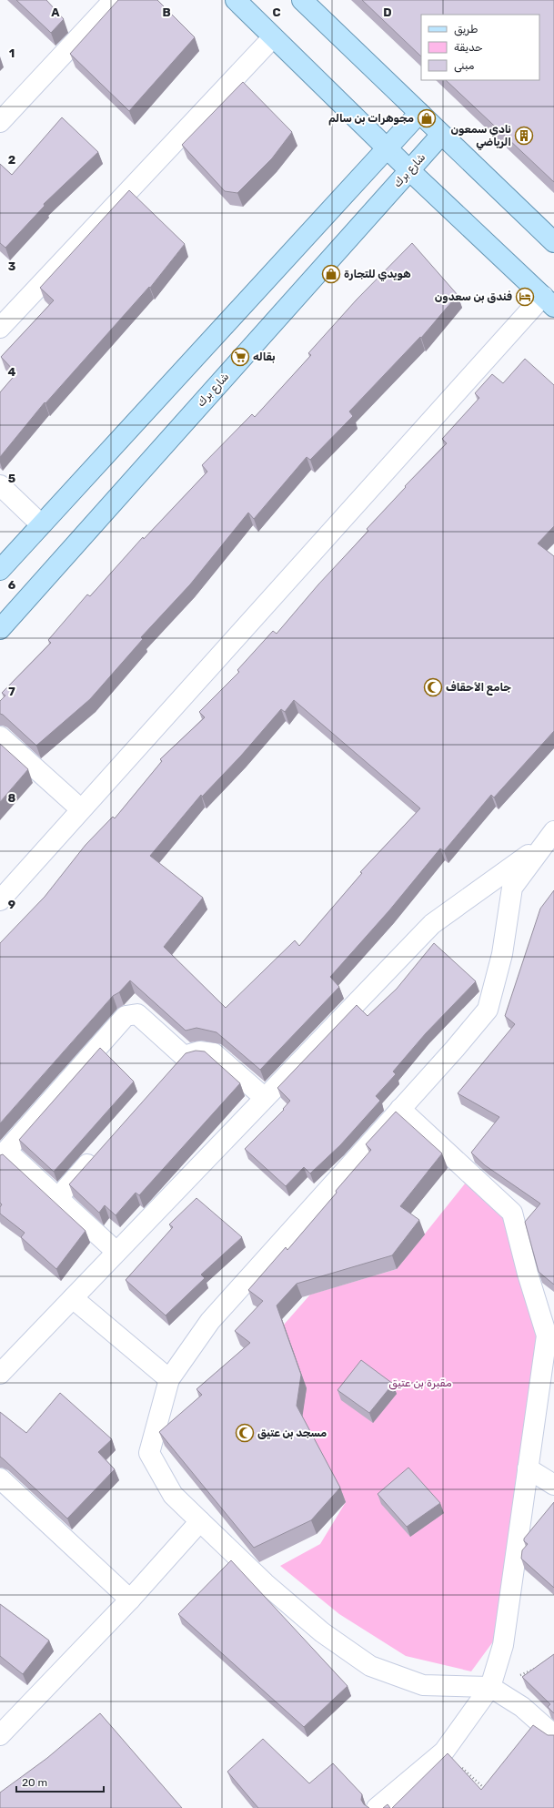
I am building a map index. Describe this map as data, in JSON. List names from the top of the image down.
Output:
{
  "streets": {
    "main road": ["شارع برك"]
  },
  "parks": ["مقبرة بن عتيق"],
  "places": {
    "shop": ["مجوهرات بن سالم", "هويدي للتجارة"],
    "building": ["نادي سمعون الرياضي"],
    "hotel": ["فندق بن سعدون"],
    "supermarket": ["بقاله"],
    "mosque": ["جامع الأحقاف", "مسجد بن عتيق"]
  },
  "legend": ["طريق", "حديقة", "مبنى"],
  "scale_bar": "20 m",
  "grid": {
    "columns": [
      "A",
      "B",
      "C",
      "D"
    ],
    "rows": [
      "1",
      "2",
      "3",
      "4",
      "5",
      "6",
      "7",
      "8",
      "9"
    ]
  }
}
